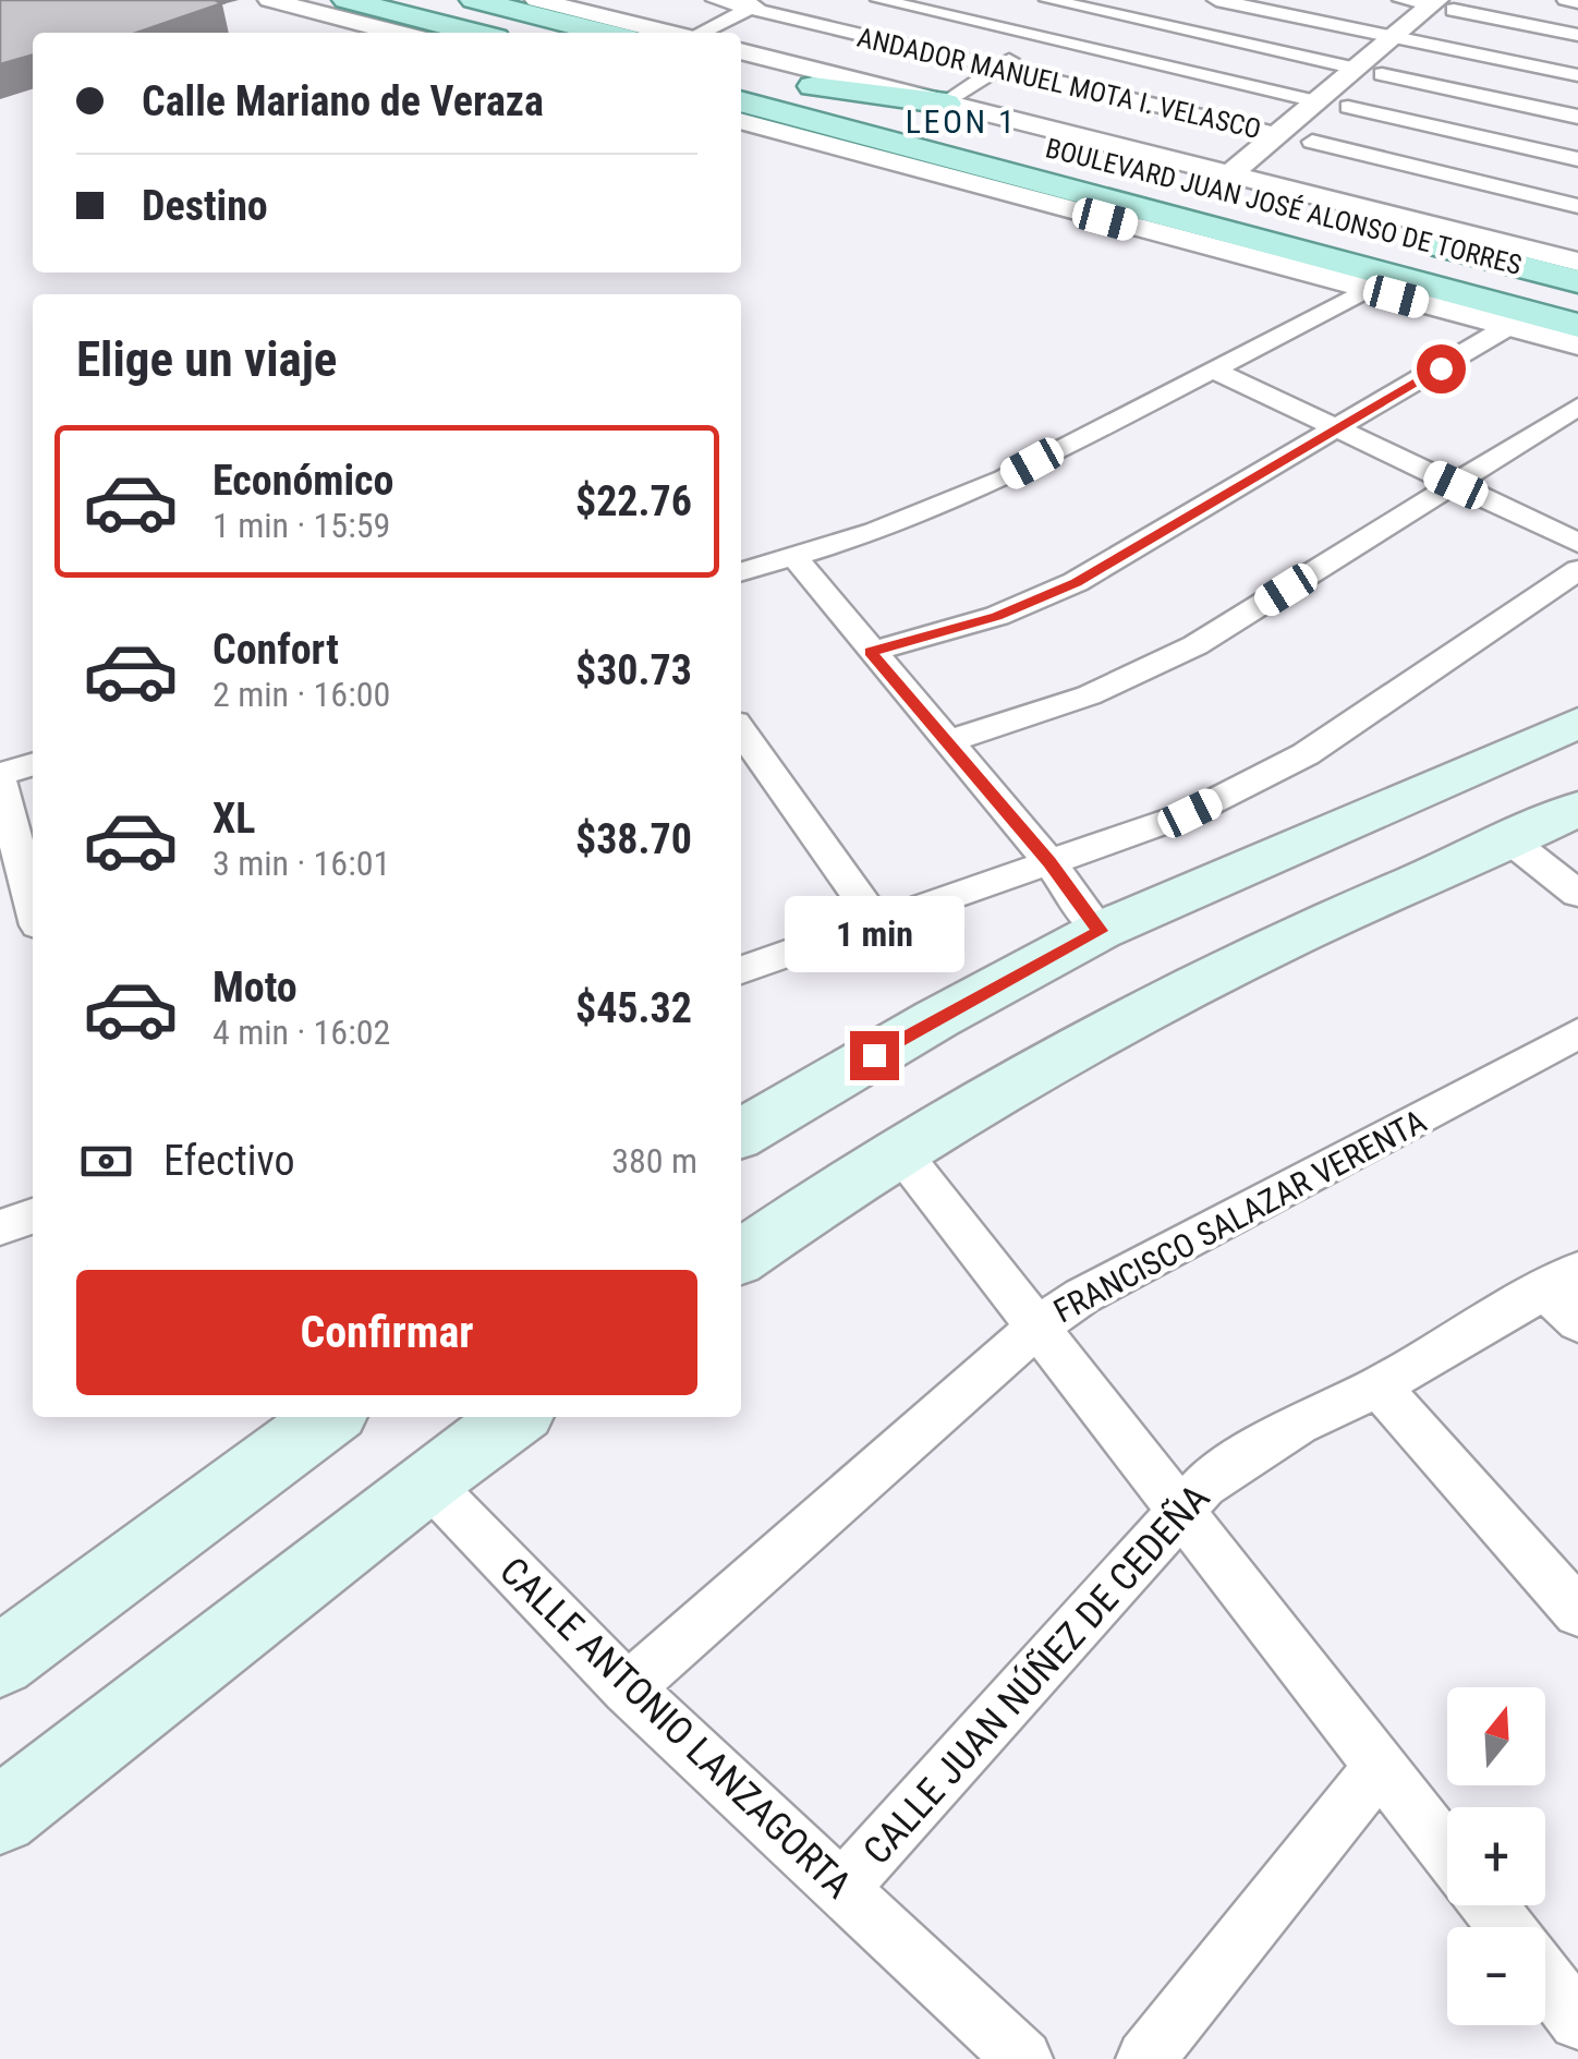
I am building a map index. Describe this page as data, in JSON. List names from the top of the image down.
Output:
{
  "streets": {
    "main road": ["BOULEVARD JUAN JOSÉ ALONSO DE TORRES"],
    "street": [
      "ANDADOR MANUEL MOTA I. VELASCO",
      "FRANCISCO SALAZAR VERENTA",
      "CALLE JUAN NÚÑEZ DE CEDEÑA",
      "CALLE ANTONIO LANZAGORTA"
    ]
  },
  "crossings": [
    ["FRANCISCO SALAZAR VERENTA", "CALLE ANTONIO LANZAGORTA"],
    ["CALLE JUAN NÚÑEZ DE CEDEÑA", "CALLE ANTONIO LANZAGORTA"]
  ],
  "districts": ["LEON 1"],
  "north": "top",
  "page": {
    "banner": ["Calle Mariano de Veraza", "Destino"],
    "heading": "Elige un viaje",
    "list": [
      {
        "name": "Económico",
        "note": "1 min · 15:59",
        "value": "$22.76"
      },
      {
        "name": "Confort",
        "note": "2 min · 16:00",
        "value": "$30.73"
      },
      {
        "name": "XL",
        "note": "3 min · 16:01",
        "value": "$38.70"
      },
      {
        "name": "Moto",
        "note": "4 min · 16:02",
        "value": "$45.32"
      }
    ],
    "bubble": "1 min",
    "pay": ["Efectivo", "380 m"],
    "buttons": "Confirmar",
    "map_buttons": ["+", "−"]
  }
}
